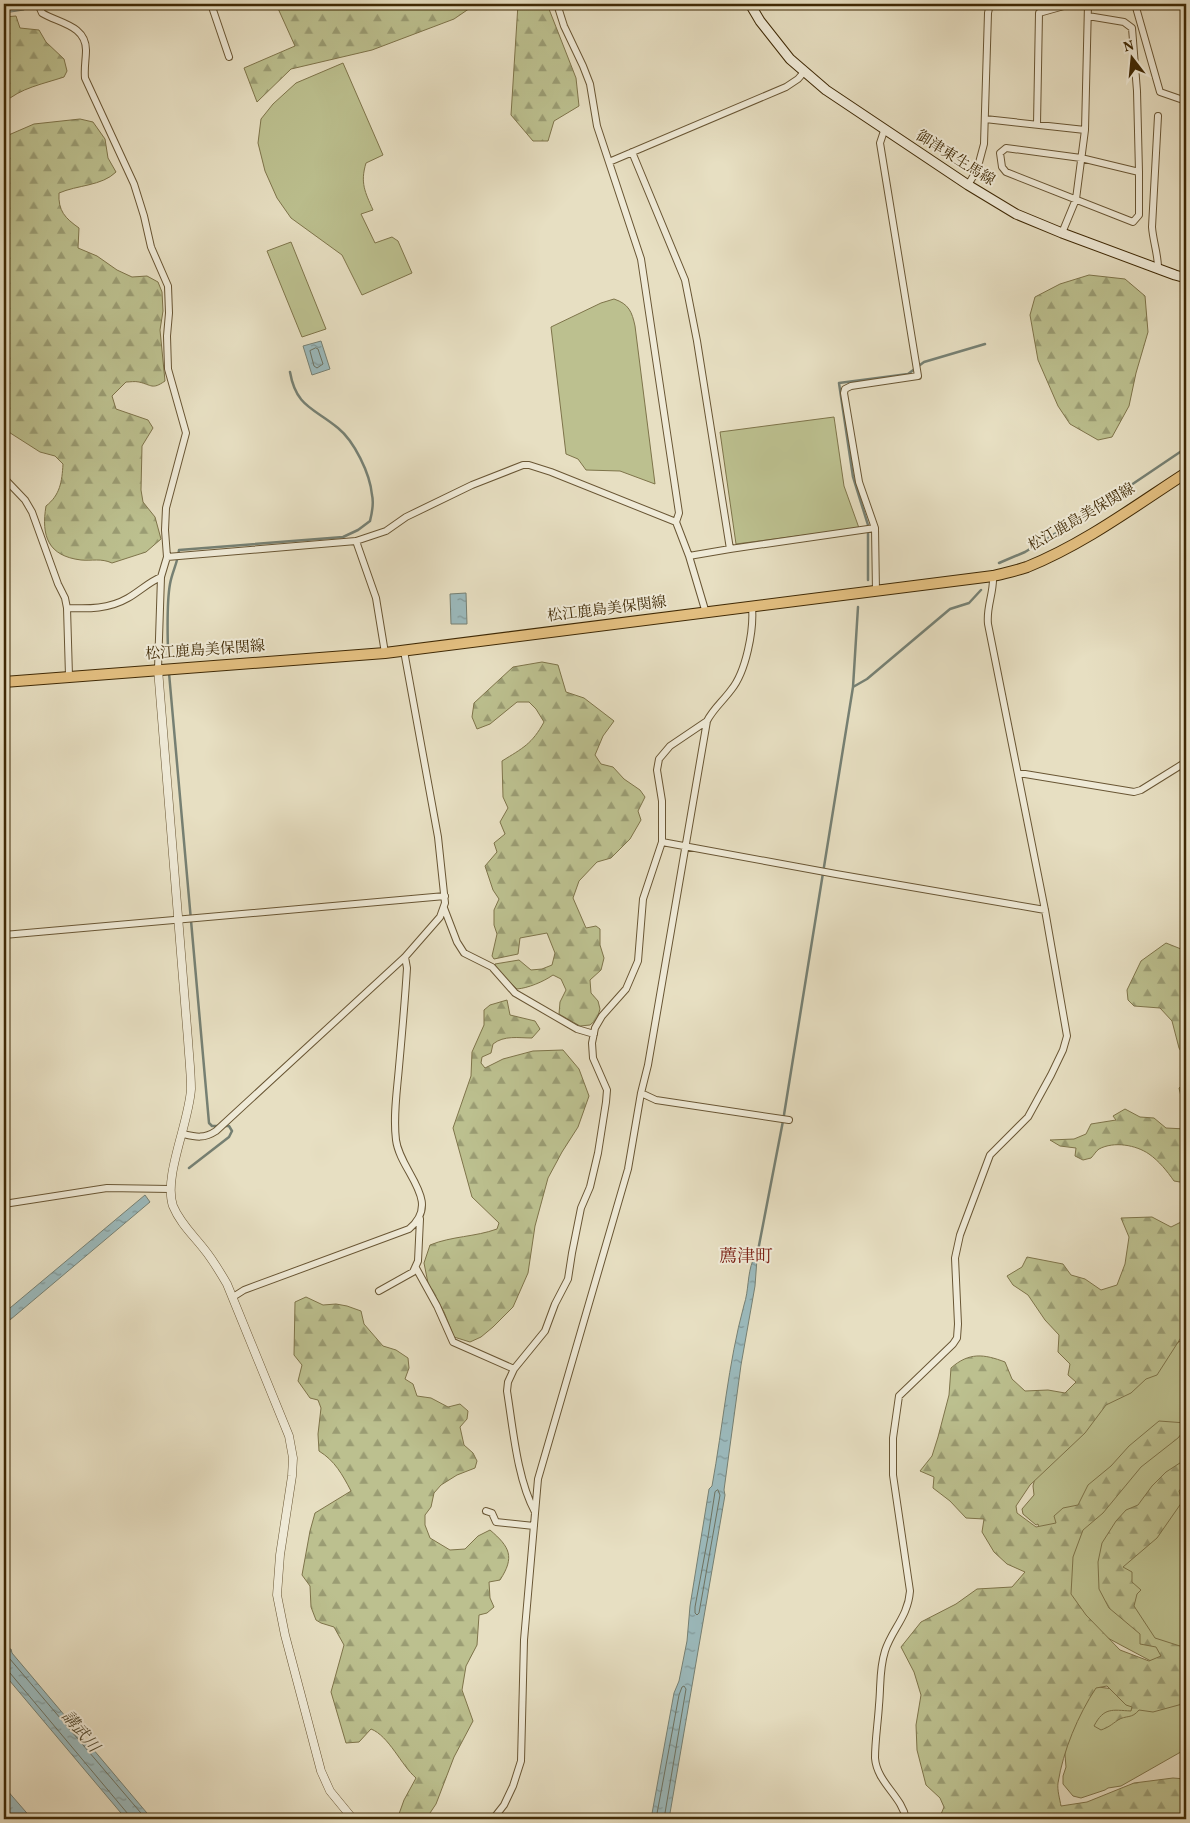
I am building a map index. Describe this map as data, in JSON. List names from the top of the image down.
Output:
{
  "streets": {
    "main road": ["御津東生馬線", "松江鹿島美保関線"]
  },
  "districts": ["薦津町"],
  "water": ["講武川"],
  "north": "top"
}
